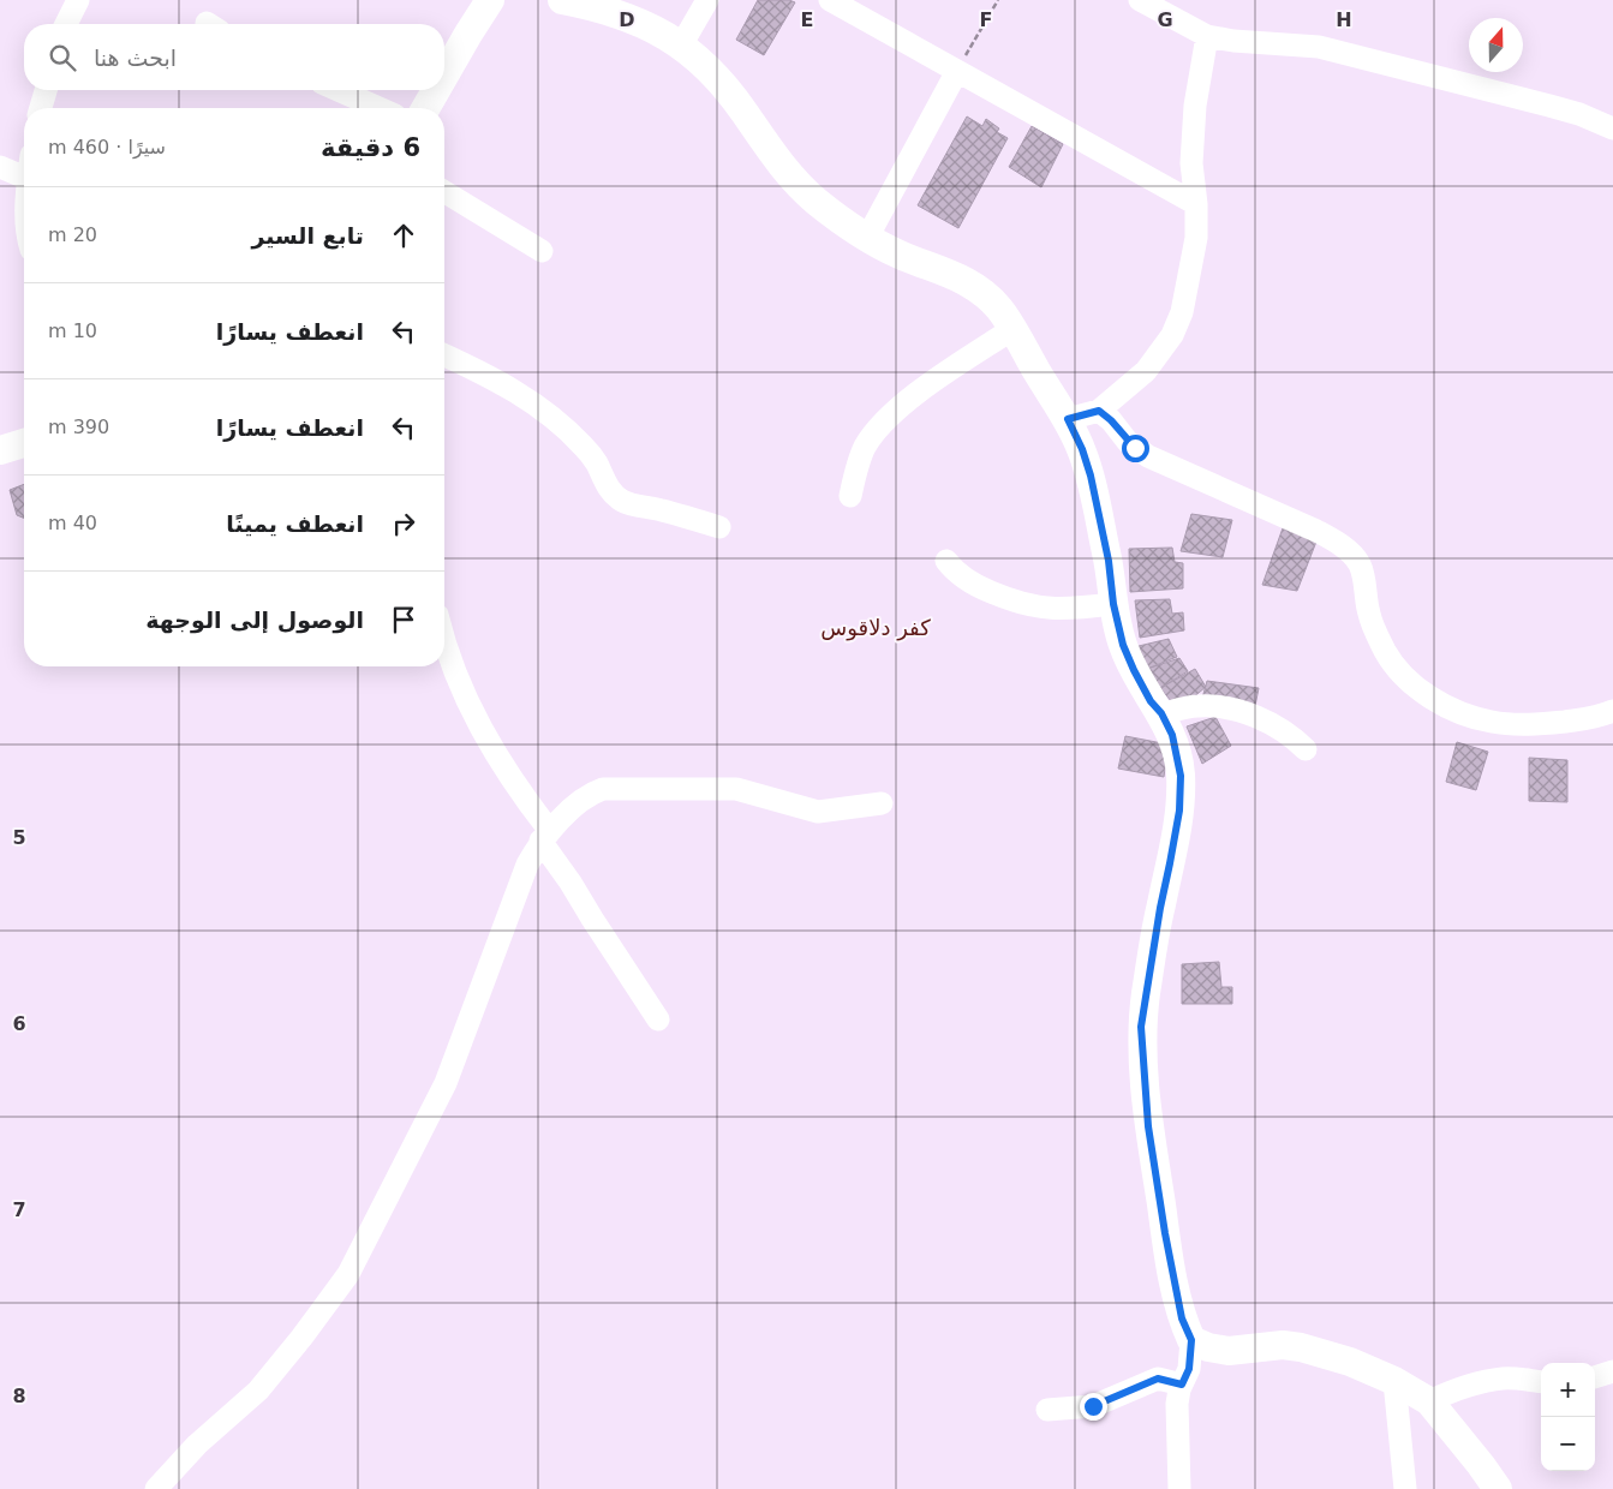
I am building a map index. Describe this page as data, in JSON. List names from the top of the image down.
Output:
{
  "districts": ["كفر دلاقوس"],
  "north": "top",
  "page": {
    "search": "ابحث هنا",
    "heading": ["6 دقيقة", "سيرًا · 460 m"],
    "list": [
      ["تابع السير", "20 m"],
      ["انعطف يسارًا", "10 m"],
      ["انعطف يسارًا", "390 m"],
      ["انعطف يمينًا", "40 m"],
      "الوصول إلى الوجهة"
    ],
    "map_buttons": ["+", "−"]
  },
  "grid": {
    "columns": [
      "D",
      "E",
      "F",
      "G",
      "H"
    ],
    "rows": [
      "5",
      "6",
      "7",
      "8"
    ]
  }
}
